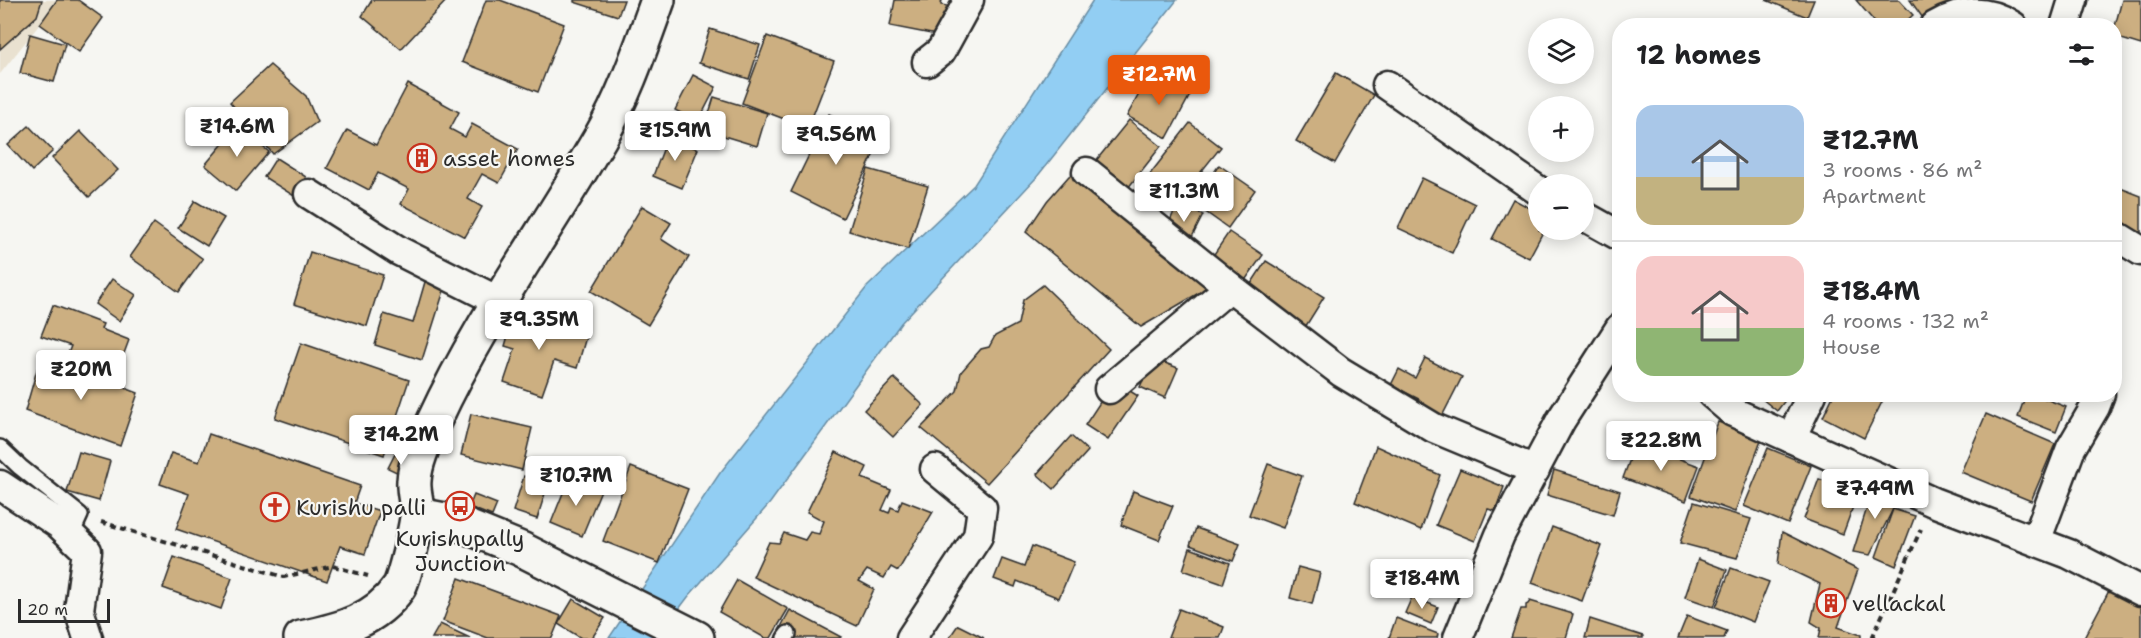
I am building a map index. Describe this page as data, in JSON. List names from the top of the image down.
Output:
{
  "places": {
    "building": ["asset homes", "vellackal"],
    "bus stop": ["Kurishupally Junction"],
    "church": ["Kurishu palli"]
  },
  "scale_bar": "20 m",
  "page": {
    "map_buttons": ["+", "−"],
    "heading": "12 homes",
    "price": [
      "₹12.7M",
      "₹14.6M",
      "₹15.9M",
      "₹9.56M",
      "₹11.3M",
      "₹9.35M",
      "₹20M",
      "₹14.2M",
      "₹22.8M",
      "₹10.7M",
      "₹7.49M",
      "₹18.4M"
    ],
    "list": [
      {
        "name": "₹12.7M",
        "note": "3 rooms · 86 m² · Apartment"
      },
      {
        "name": "₹18.4M",
        "note": "4 rooms · 132 m² · House"
      }
    ],
    "scale": "20 m"
  }
}
